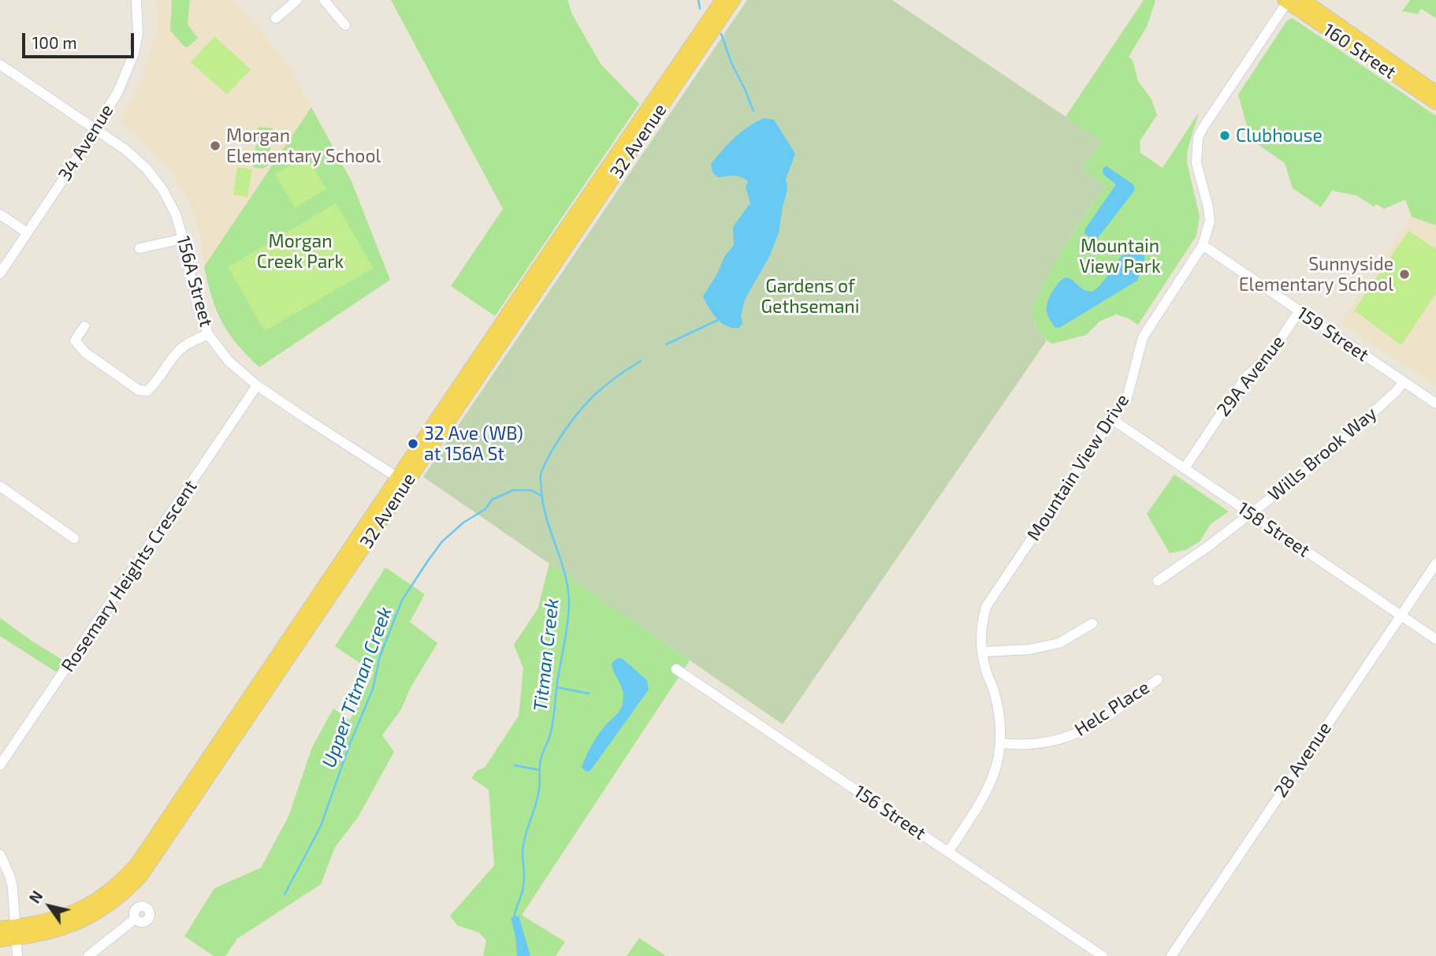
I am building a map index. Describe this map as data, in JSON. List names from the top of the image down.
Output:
{
  "streets": {
    "main road": ["160 Street", "32 Avenue"],
    "street": [
      "34 Avenue",
      "156A Street",
      "159 Street",
      "29A Avenue",
      "Wills Brook Way",
      "Mountain View Drive",
      "158 Street",
      "Rosemary Heights Crescent",
      "Helc Place",
      "28 Avenue",
      "156 Street"
    ]
  },
  "crossings": [
    ["160 Street", "Mountain View Drive"],
    ["32 Avenue", "156A Street"],
    ["34 Avenue", "156A Street"],
    ["156A Street", "Rosemary Heights Crescent"],
    ["159 Street", "29A Avenue"],
    ["159 Street", "Wills Brook Way"],
    ["159 Street", "Mountain View Drive"],
    ["29A Avenue", "158 Street"],
    ["Wills Brook Way", "158 Street"],
    ["Mountain View Drive", "158 Street"],
    ["Mountain View Drive", "Helc Place"],
    ["Mountain View Drive", "156 Street"],
    ["158 Street", "28 Avenue"]
  ],
  "water": ["Titman Creek", "Upper Titman Creek"],
  "parks": ["Morgan Creek Park", "Mountain View Park", "Gardens of Gethsemani"],
  "places": [
    "Clubhouse",
    "Morgan Elementary School",
    "Sunnyside Elementary School",
    "32 Ave (WB) at 156A St"
  ],
  "scale_bar": "100 m",
  "north": "top left"
}
